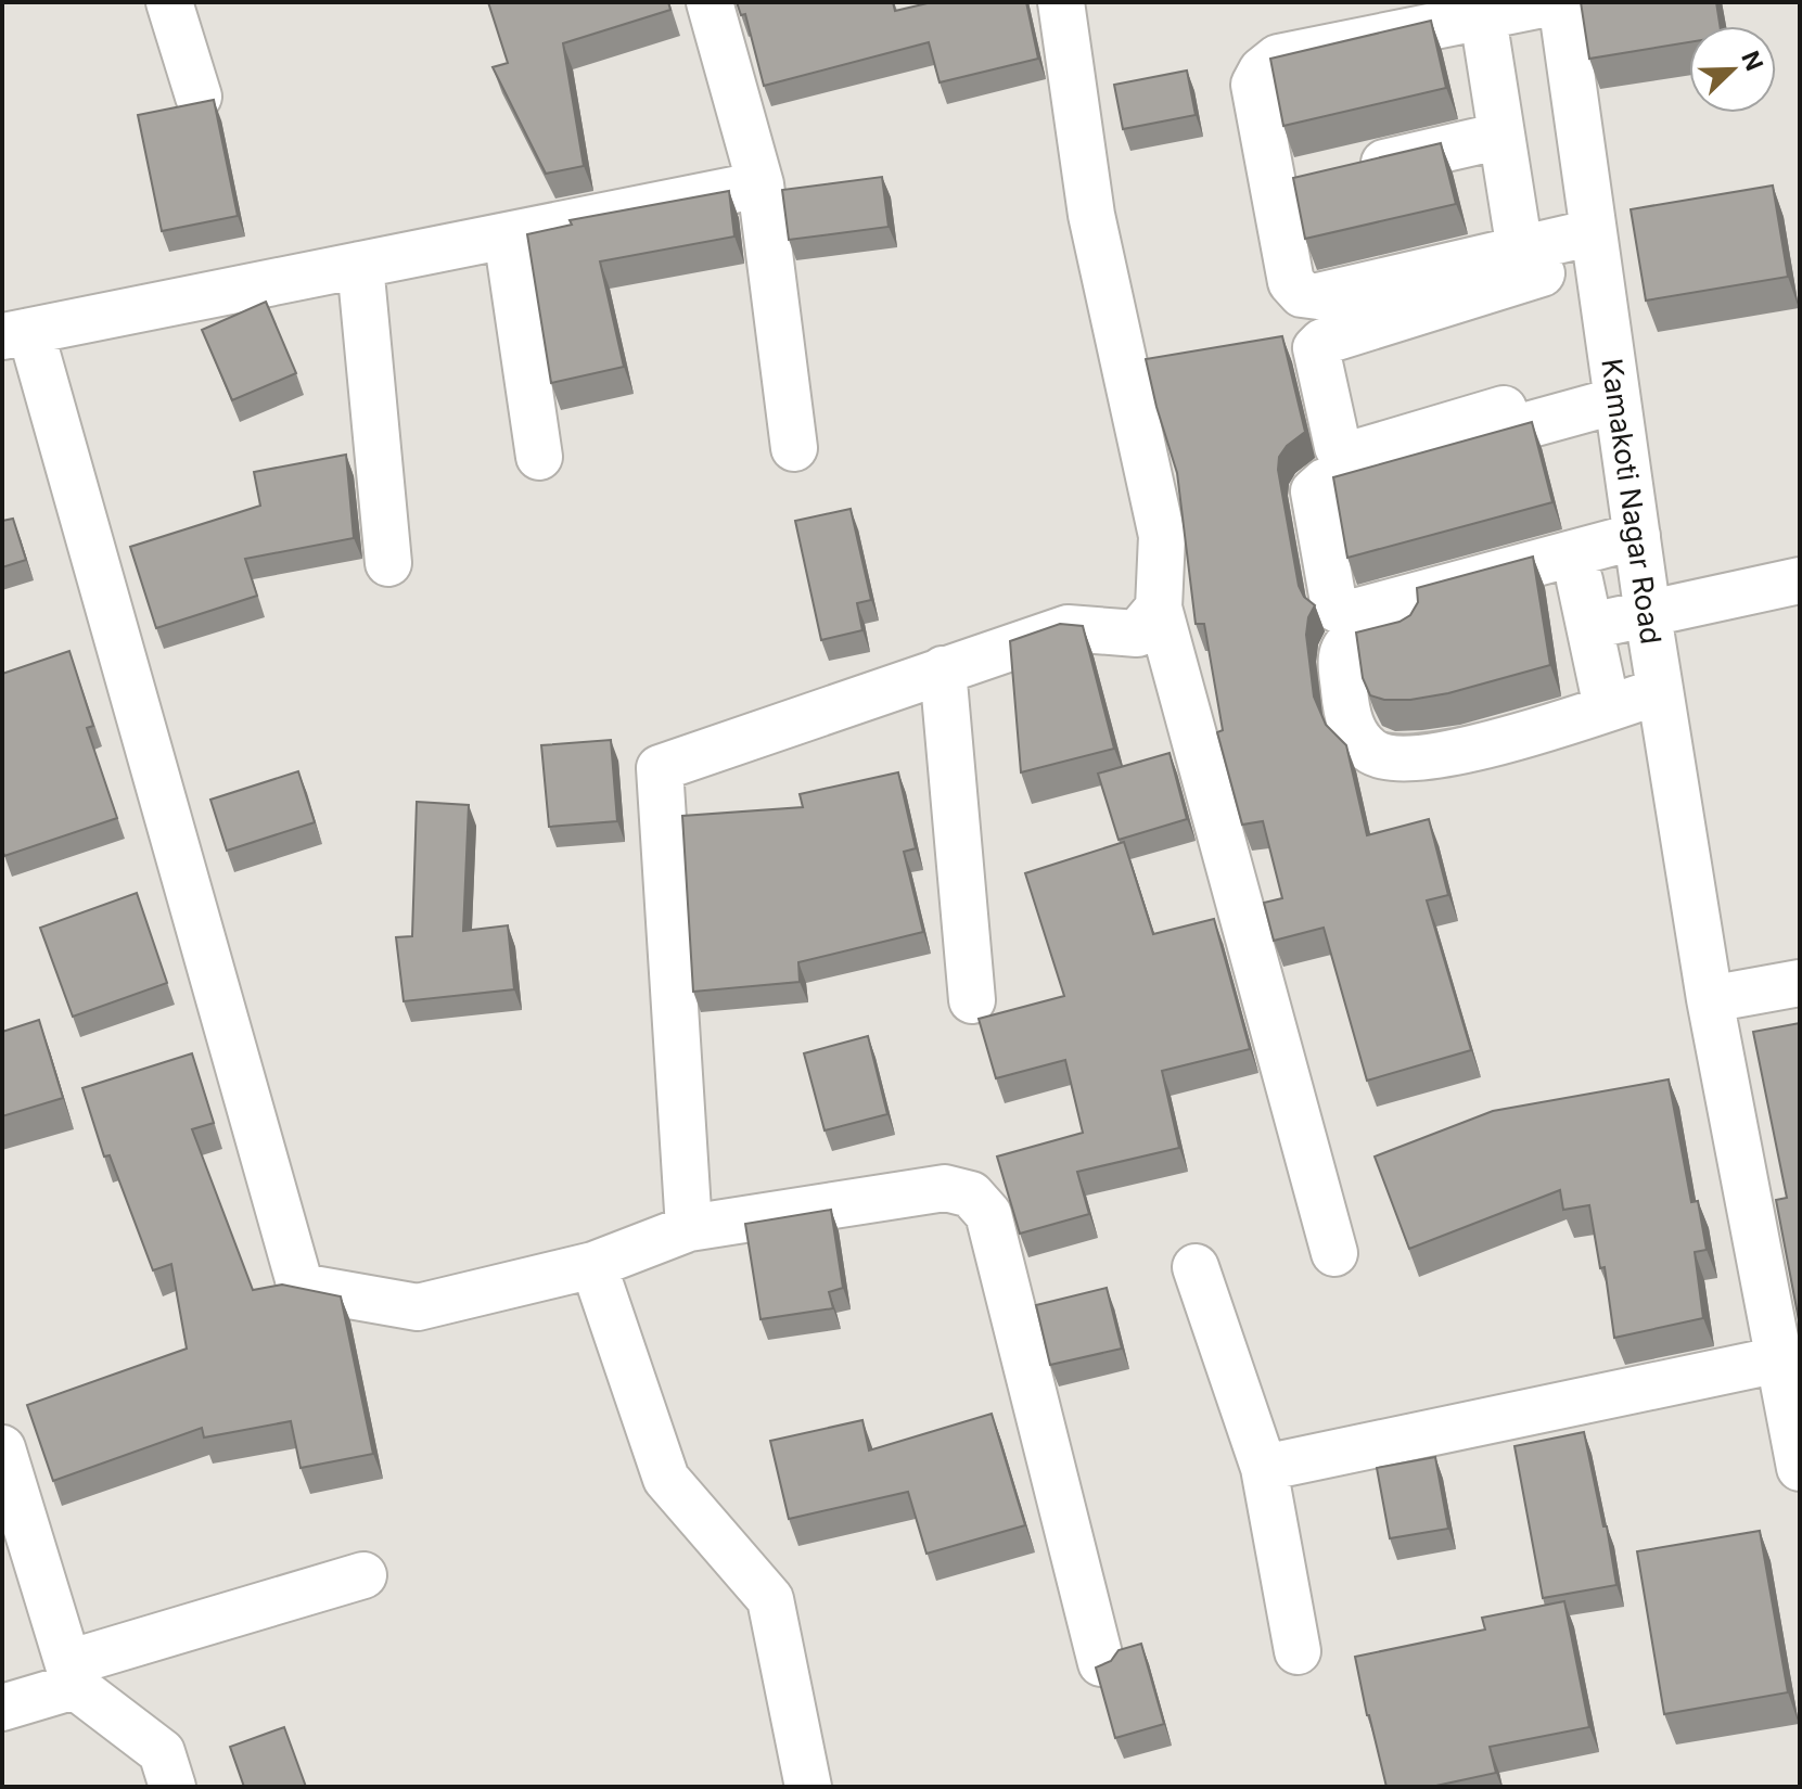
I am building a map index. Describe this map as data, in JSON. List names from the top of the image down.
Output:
{
  "streets": {
    "street": ["Kamakoti Nagar Road"]
  },
  "north": "top right"
}
